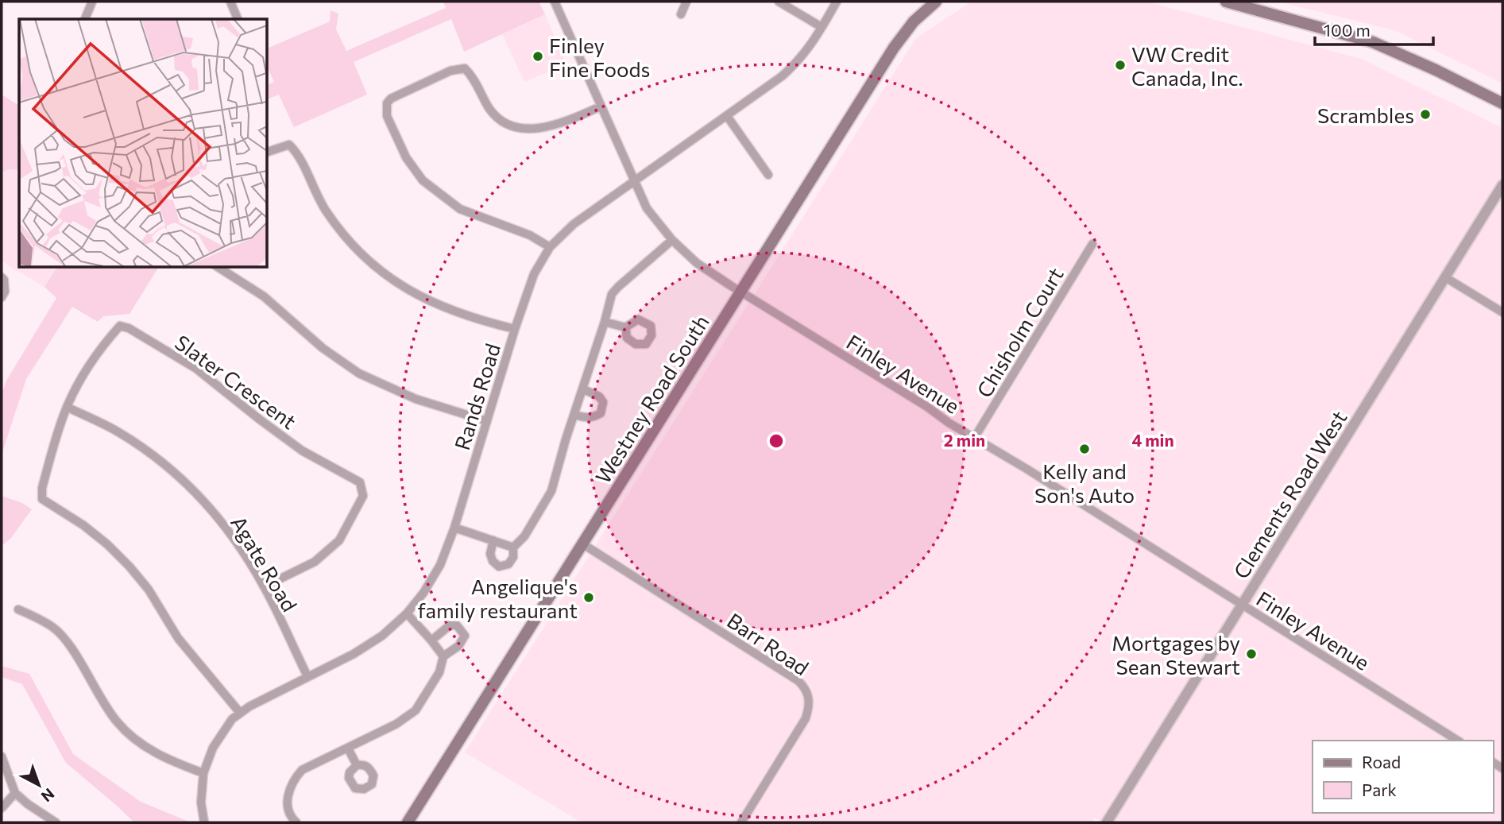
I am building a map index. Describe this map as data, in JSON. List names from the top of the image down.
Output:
{
  "streets": {
    "main road": ["Westney Road South"],
    "street": [
      "Chisholm Court",
      "Finley Avenue",
      "Slater Crescent",
      "Rands Road",
      "Clements Road West",
      "Agate Road",
      "Barr Road"
    ]
  },
  "crossings": [
    ["Chisholm Court", "Finley Avenue"],
    ["Finley Avenue", "Rands Road"],
    ["Finley Avenue", "Westney Road South"],
    ["Finley Avenue", "Clements Road West"],
    ["Slater Crescent", "Rands Road"],
    ["Slater Crescent", "Agate Road"],
    ["Rands Road", "Agate Road"],
    ["Westney Road South", "Barr Road"]
  ],
  "places": [
    "Finley Fine Foods",
    "VW Credit Canada, Inc.",
    "Scrambles",
    "Kelly and Son's Auto",
    "Angelique's family restaurant",
    "Mortgages by Sean Stewart"
  ],
  "legend": ["Road", "Park"],
  "scale_bar": "100 m",
  "north": "bottom right",
  "rings": ["2 min", "4 min"]
}
